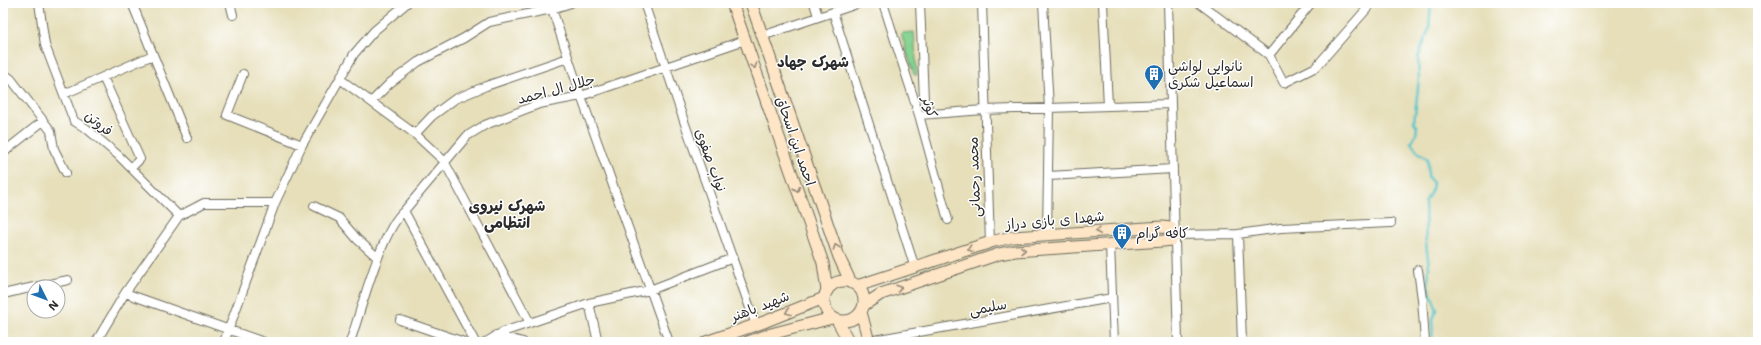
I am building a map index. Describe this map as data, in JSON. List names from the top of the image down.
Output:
{
  "streets": {
    "main road": ["احمد ابن اسحاق", "شهدا ی بازی دراز", "شهید باهنر"],
    "street": [
      "جلال ال احمد",
      "کوثر",
      "فروتن",
      "نواب صفوی",
      "محمد رحمانی",
      "سلیمی"
    ]
  },
  "crossings": [
    ["جلال ال احمد", "احمد ابن اسحاق"],
    ["جلال ال احمد", "نواب صفوی"],
    ["احمد ابن اسحاق", "شهدا ی بازی دراز"],
    ["احمد ابن اسحاق", "شهید باهنر"],
    ["نواب صفوی", "شهید باهنر"],
    ["محمد رحمانی", "شهدا ی بازی دراز"],
    ["شهدا ی بازی دراز", "شهید باهنر"]
  ],
  "districts": ["شهرک جهاد", "شهرک نیروی انتظامی"],
  "places": {
    "building": ["نانوایی لواشی اسماعیل شکری", "کافه گرام"]
  },
  "north": "bottom right"
}
